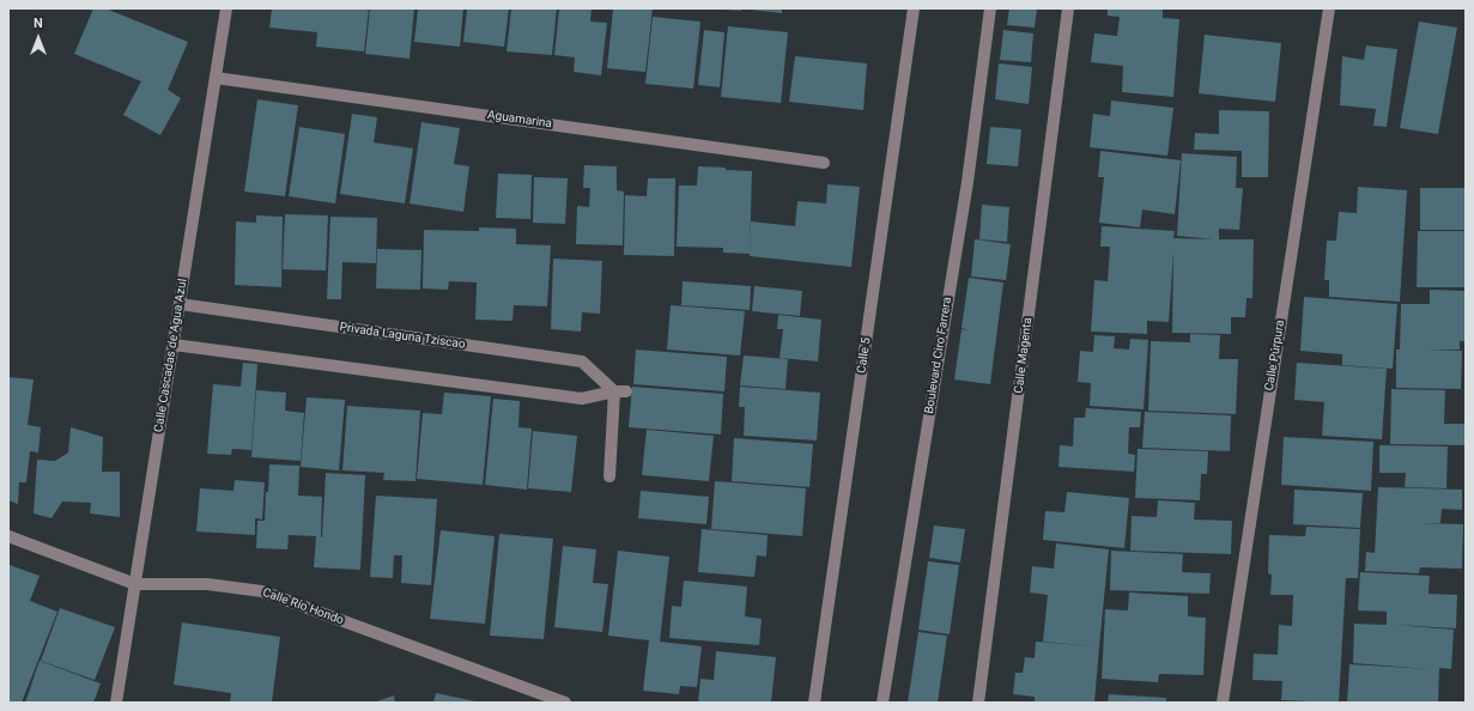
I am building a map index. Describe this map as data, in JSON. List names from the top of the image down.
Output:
{
  "streets": {
    "street": [
      "Aguamarina",
      "Privada Laguna Tziscao",
      "Calle Cascadas de Agua Azul",
      "Calle 5",
      "Boulevard Ciro Farrera",
      "Calle Magenta",
      "Calle Púrpura",
      "Calle Río Hondo"
    ]
  },
  "crossings": [
    ["Aguamarina", "Calle Cascadas de Agua Azul"],
    ["Privada Laguna Tziscao", "Calle Cascadas de Agua Azul"],
    ["Calle Cascadas de Agua Azul", "Calle Río Hondo"]
  ],
  "north": "top"
}
